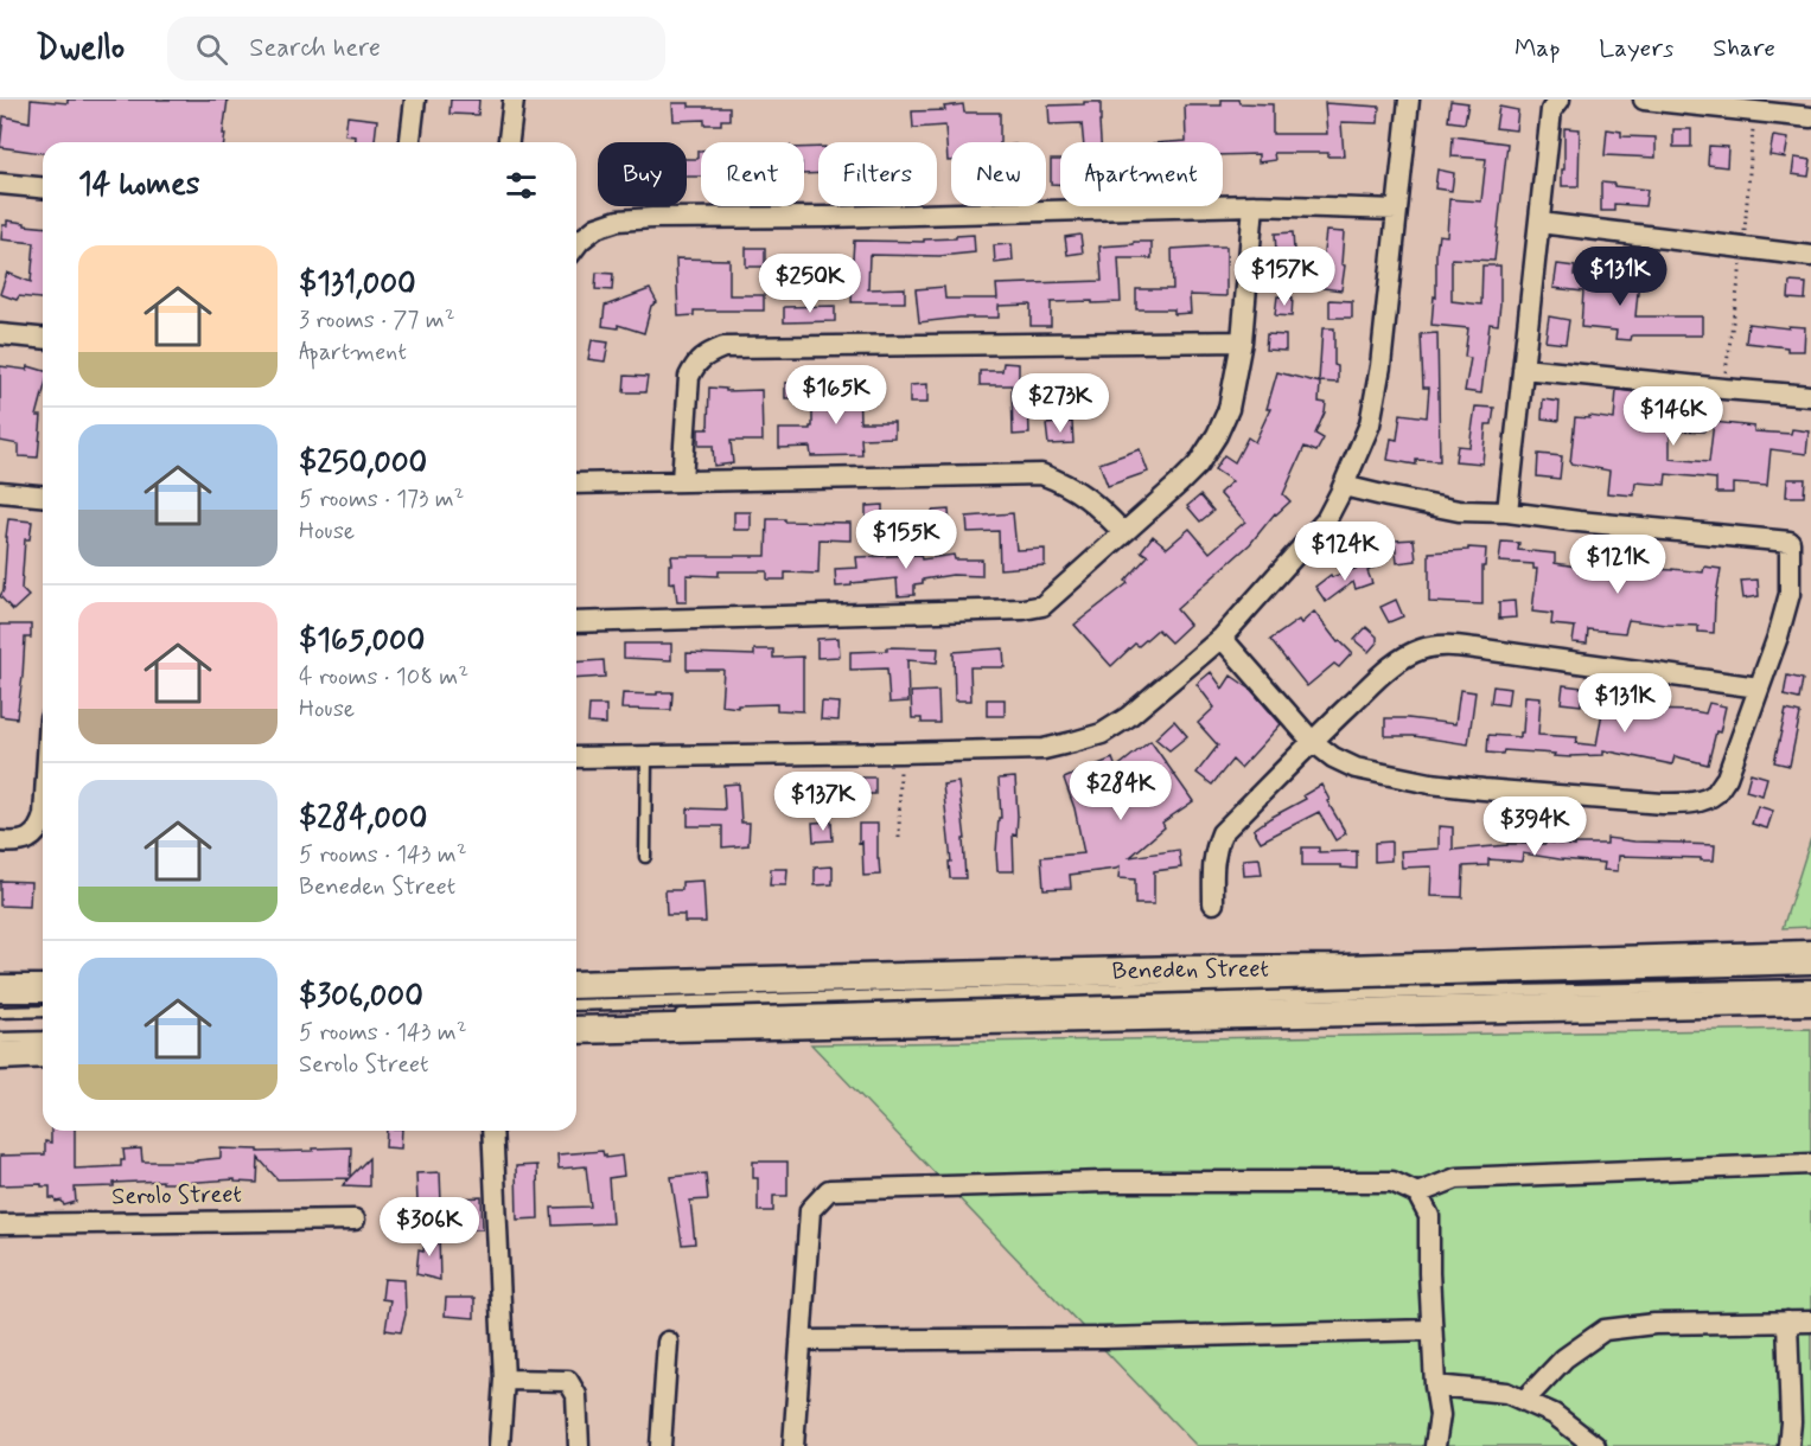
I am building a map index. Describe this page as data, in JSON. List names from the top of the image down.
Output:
{
  "streets": {
    "main road": ["Beneden Street"],
    "street": ["Serolo Street"]
  },
  "page": {
    "header": "Dwello",
    "search": "Search here",
    "nav": ["Map", "Layers", "Share"],
    "chip": [
      "Buy",
      "Rent",
      "Filters",
      "New",
      "Apartment"
    ],
    "heading": "14 homes",
    "list": [
      {
        "name": "$131,000",
        "note": "3 rooms · 77 m² · Apartment"
      },
      {
        "name": "$250,000",
        "note": "5 rooms · 173 m² · House"
      },
      {
        "name": "$165,000",
        "note": "4 rooms · 108 m² · House"
      },
      {
        "name": "$284,000",
        "note": "5 rooms · 143 m² · Beneden Street"
      },
      {
        "name": "$306,000",
        "note": "5 rooms · 143 m² · Serolo Street"
      }
    ],
    "price": [
      "$157K",
      "$131K",
      "$250K",
      "$165K",
      "$273K",
      "$146K",
      "$155K",
      "$124K",
      "$121K",
      "$131K",
      "$284K",
      "$137K",
      "$394K",
      "$306K"
    ]
  }
}
